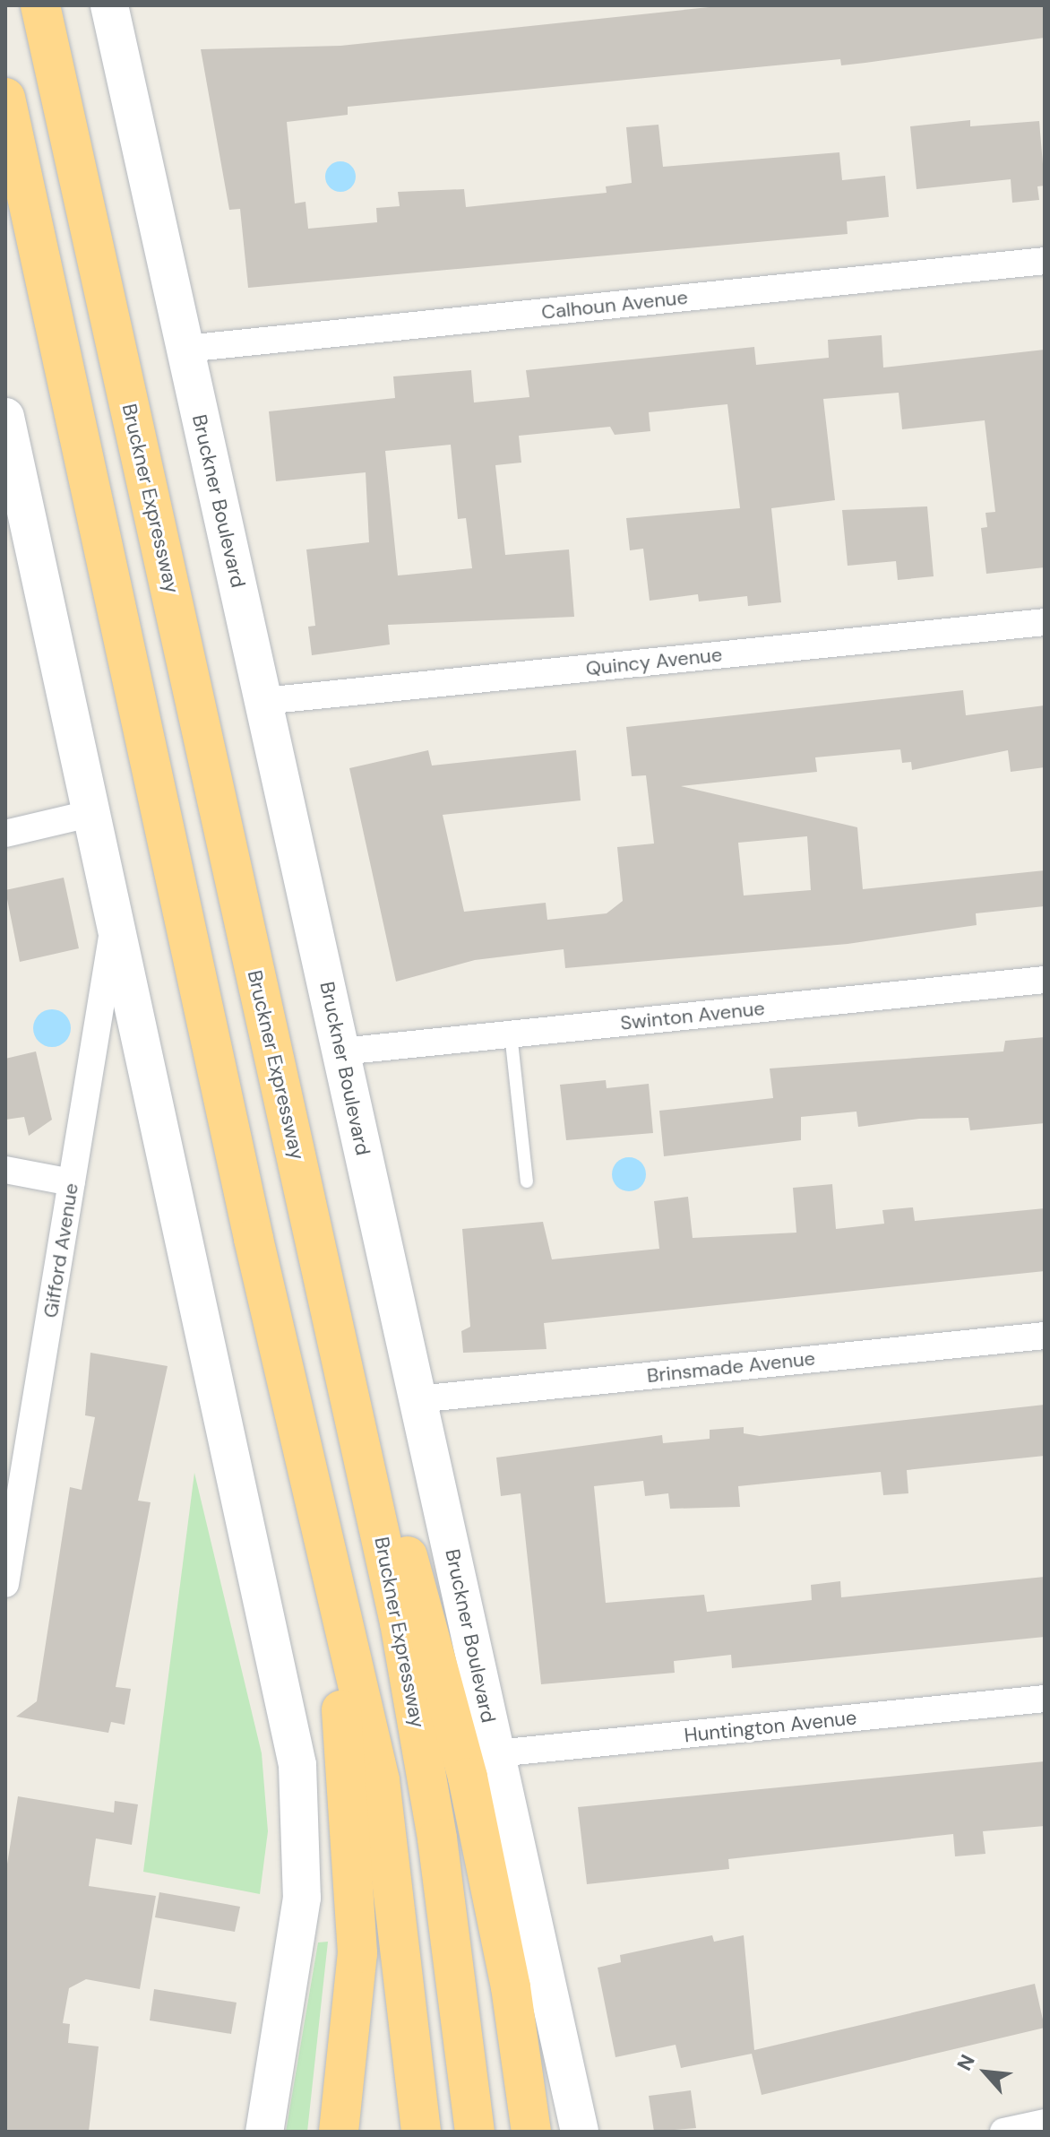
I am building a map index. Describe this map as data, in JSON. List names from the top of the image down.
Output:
{
  "streets": {
    "highway": ["Bruckner Expressway"],
    "main road": ["Bruckner Boulevard"],
    "street": [
      "Calhoun Avenue",
      "Quincy Avenue",
      "Swinton Avenue",
      "Gifford Avenue",
      "Brinsmade Avenue",
      "Huntington Avenue"
    ]
  },
  "crossings": [
    ["Calhoun Avenue", "Bruckner Boulevard"],
    ["Bruckner Boulevard", "Quincy Avenue"],
    ["Bruckner Boulevard", "Swinton Avenue"],
    ["Bruckner Boulevard", "Brinsmade Avenue"],
    ["Bruckner Boulevard", "Huntington Avenue"]
  ],
  "north": "top left"
}
